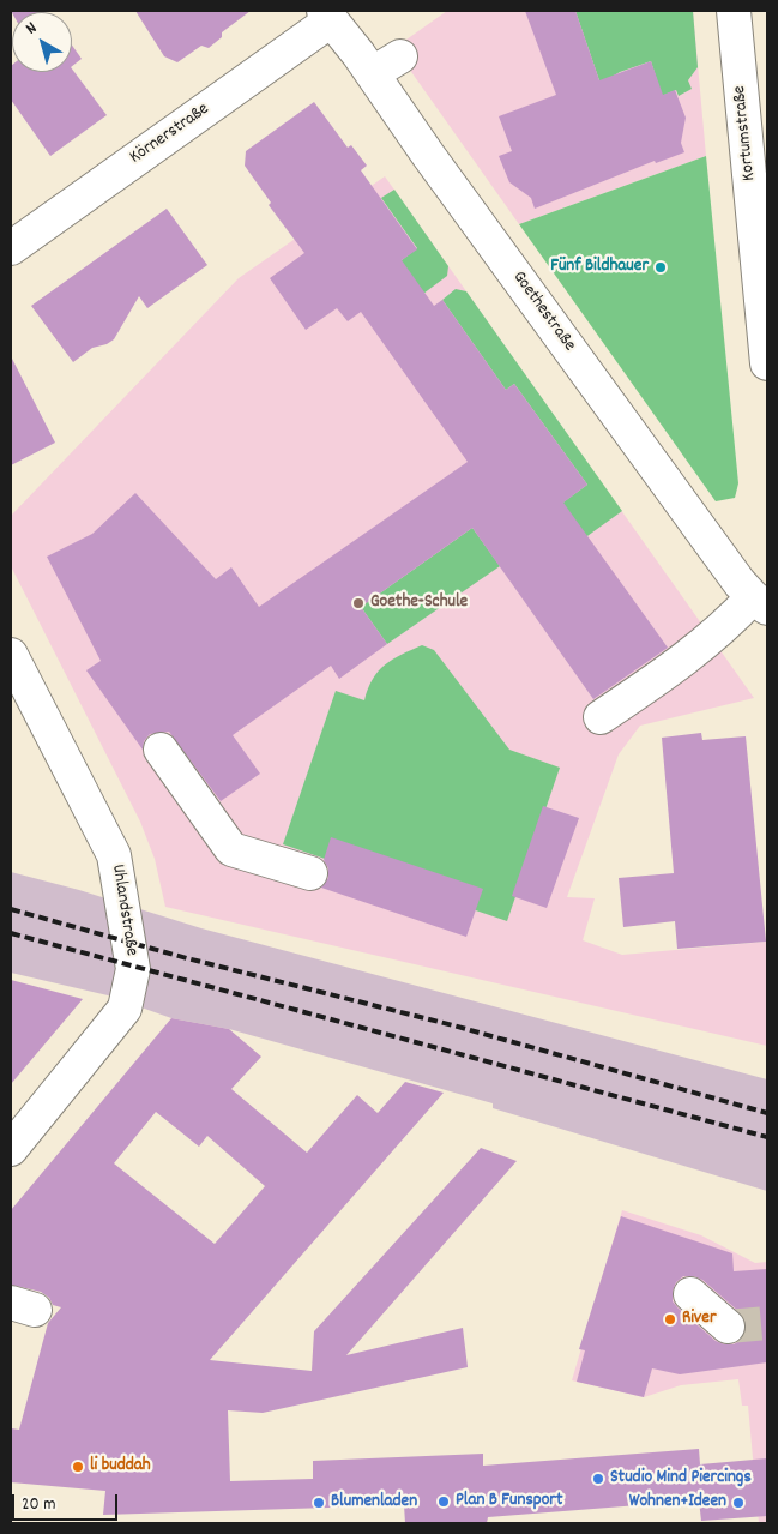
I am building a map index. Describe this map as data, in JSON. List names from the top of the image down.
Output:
{
  "streets": {
    "street": [
      "Kortumstraße",
      "Körnerstraße",
      "Goethestraße",
      "Uhlandstraße"
    ]
  },
  "crossings": [
    ["Körnerstraße", "Goethestraße"]
  ],
  "places": [
    "Fünf Bildhauer",
    "Goethe-Schule",
    "River",
    "li buddah",
    "Studio Mind Piercings",
    "Plan B Funsport",
    "Blumenladen",
    "Wohnen+Ideen"
  ],
  "scale_bar": "20 m",
  "north": "top left"
}
